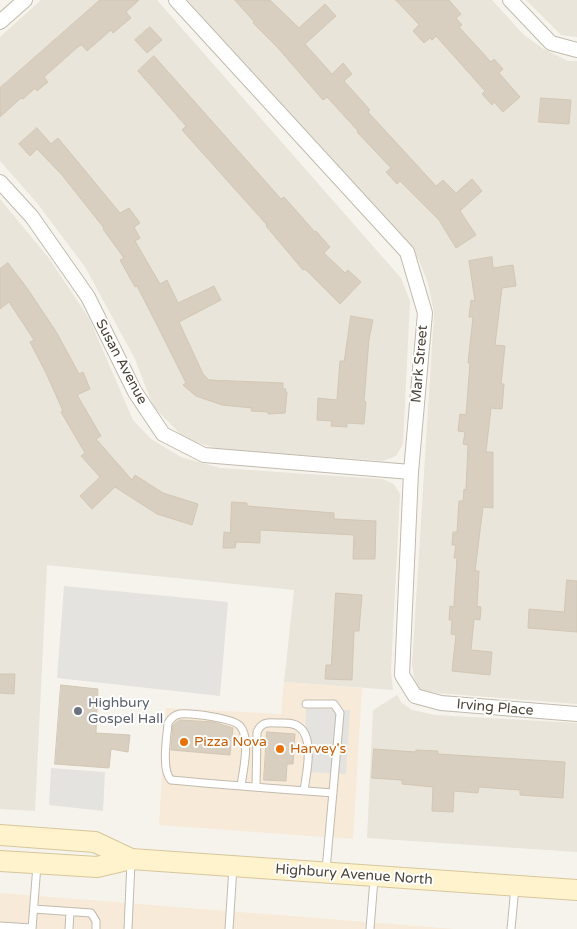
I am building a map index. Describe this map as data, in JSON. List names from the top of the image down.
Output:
{
  "streets": {
    "main road": ["Highbury Avenue North"],
    "street": ["Susan Avenue", "Mark Street", "Irving Place"]
  },
  "crossings": [
    ["Susan Avenue", "Mark Street"],
    ["Mark Street", "Irving Place"]
  ],
  "places": ["Highbury Gospel Hall", "Pizza Nova", "Harvey's"]
}
